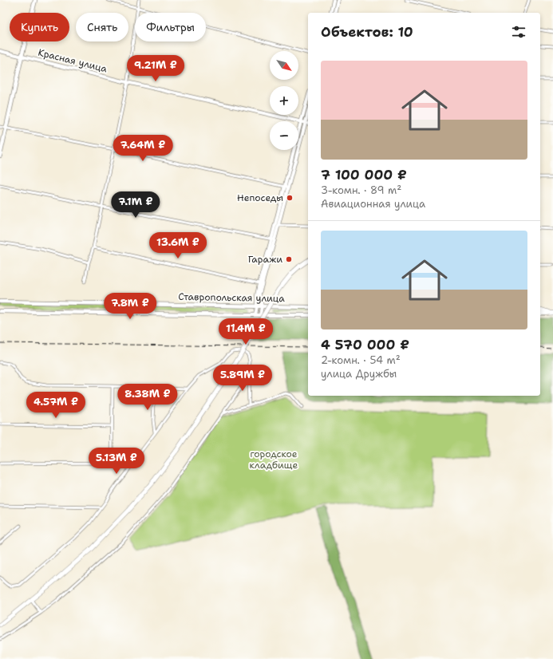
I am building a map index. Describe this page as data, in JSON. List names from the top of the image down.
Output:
{
  "streets": {
    "main road": ["Ставропольская улица"],
    "street": ["Красная улица"]
  },
  "parks": ["городское кладбище"],
  "places": ["Непоседы", "Гаражи"],
  "north": "bottom right",
  "page": {
    "chip": ["Купить", "Снять", "Фильтры"],
    "heading": "Объектов: 10",
    "map_buttons": ["+", "−"],
    "list": [
      {
        "name": "7 100 000 ₽",
        "note": "3-комн. · 89 m² · Авиационная улица"
      },
      {
        "name": "4 570 000 ₽",
        "note": "2-комн. · 54 m² · улица Дружбы"
      }
    ],
    "price": [
      "9.21M ₽",
      "7.64M ₽",
      "7.1M ₽",
      "13.6M ₽",
      "7.8M ₽",
      "11.4M ₽",
      "5.89M ₽",
      "8.38M ₽",
      "4.57M ₽",
      "5.13M ₽"
    ]
  }
}
